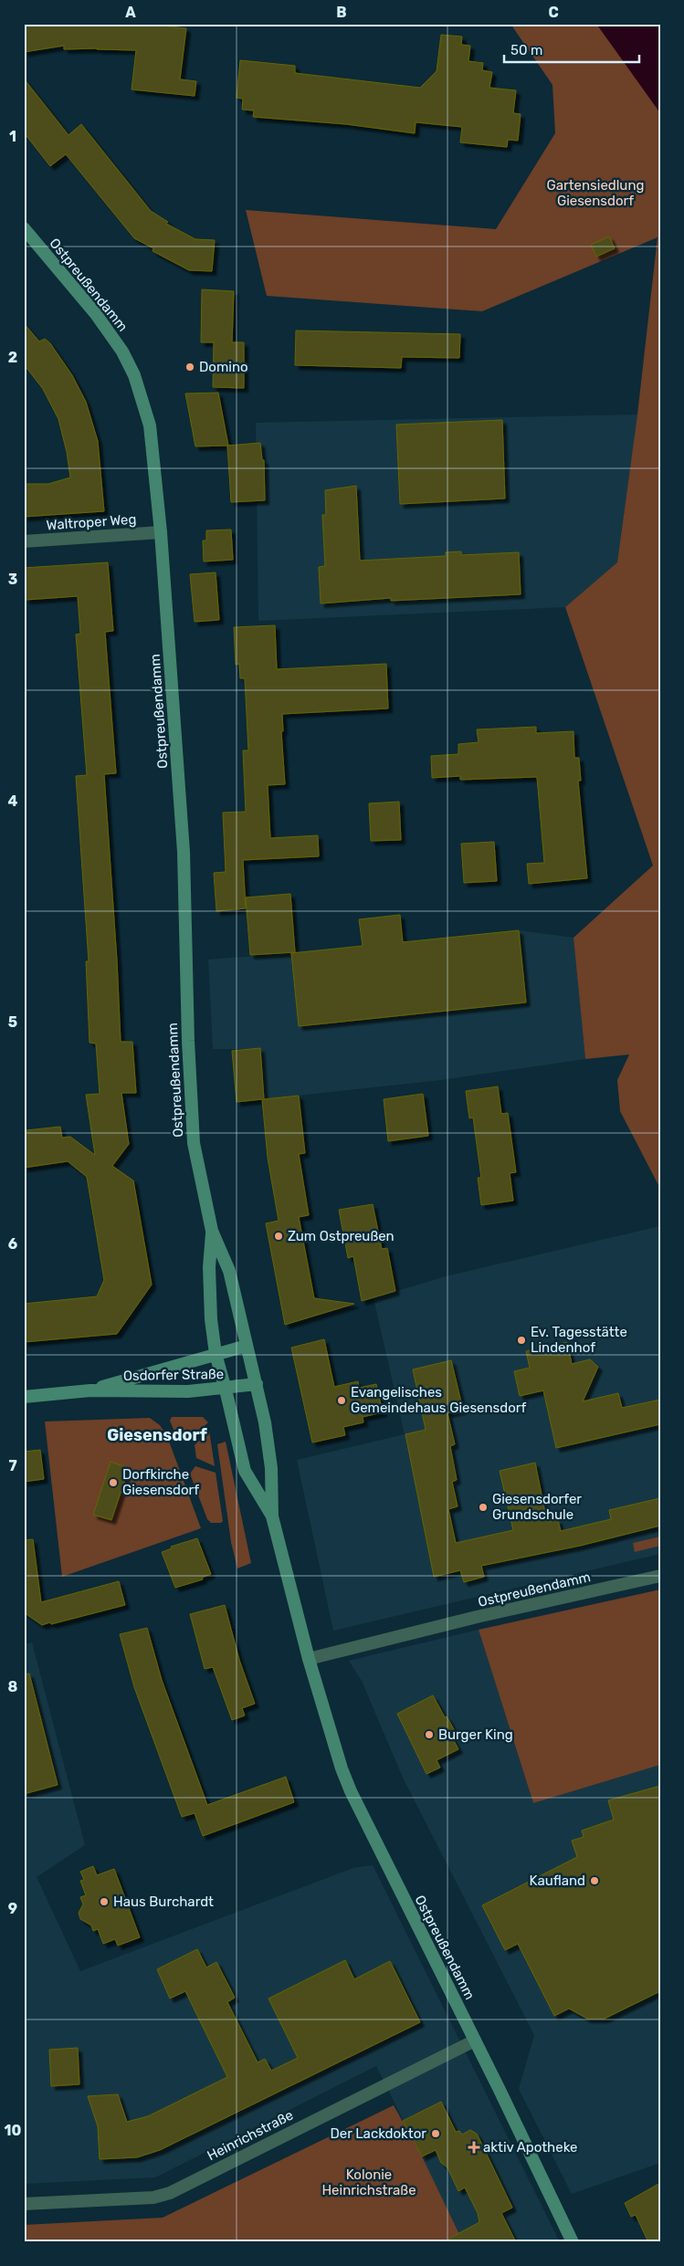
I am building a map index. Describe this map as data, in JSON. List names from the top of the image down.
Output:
{
  "streets": {
    "main road": ["Ostpreußendamm", "Osdorfer Straße"],
    "street": ["Waltroper Weg", "Heinrichstraße"]
  },
  "crossings": [
    ["Ostpreußendamm", "Waltroper Weg"],
    ["Ostpreußendamm", "Osdorfer Straße"],
    ["Ostpreußendamm", "Heinrichstraße"]
  ],
  "districts": ["Giesensdorf"],
  "parks": ["Gartensiedlung Giesensdorf", "Kolonie Heinrichstraße"],
  "places": {
    "other": [
      "Domino",
      "Zum Ostpreußen",
      "Ev. Tagesstätte Lindenhof",
      "Evangelisches Gemeindehaus Giesensdorf",
      "Dorfkirche Giesensdorf",
      "Giesensdorfer Grundschule",
      "Burger King",
      "Kaufland",
      "Haus Burchardt",
      "Der Lackdoktor"
    ],
    "health": ["aktiv Apotheke"]
  },
  "scale_bar": "50 m",
  "grid": {
    "columns": ["A", "B", "C"],
    "rows": [
      "1",
      "2",
      "3",
      "4",
      "5",
      "6",
      "7",
      "8",
      "9",
      "10"
    ]
  }
}
